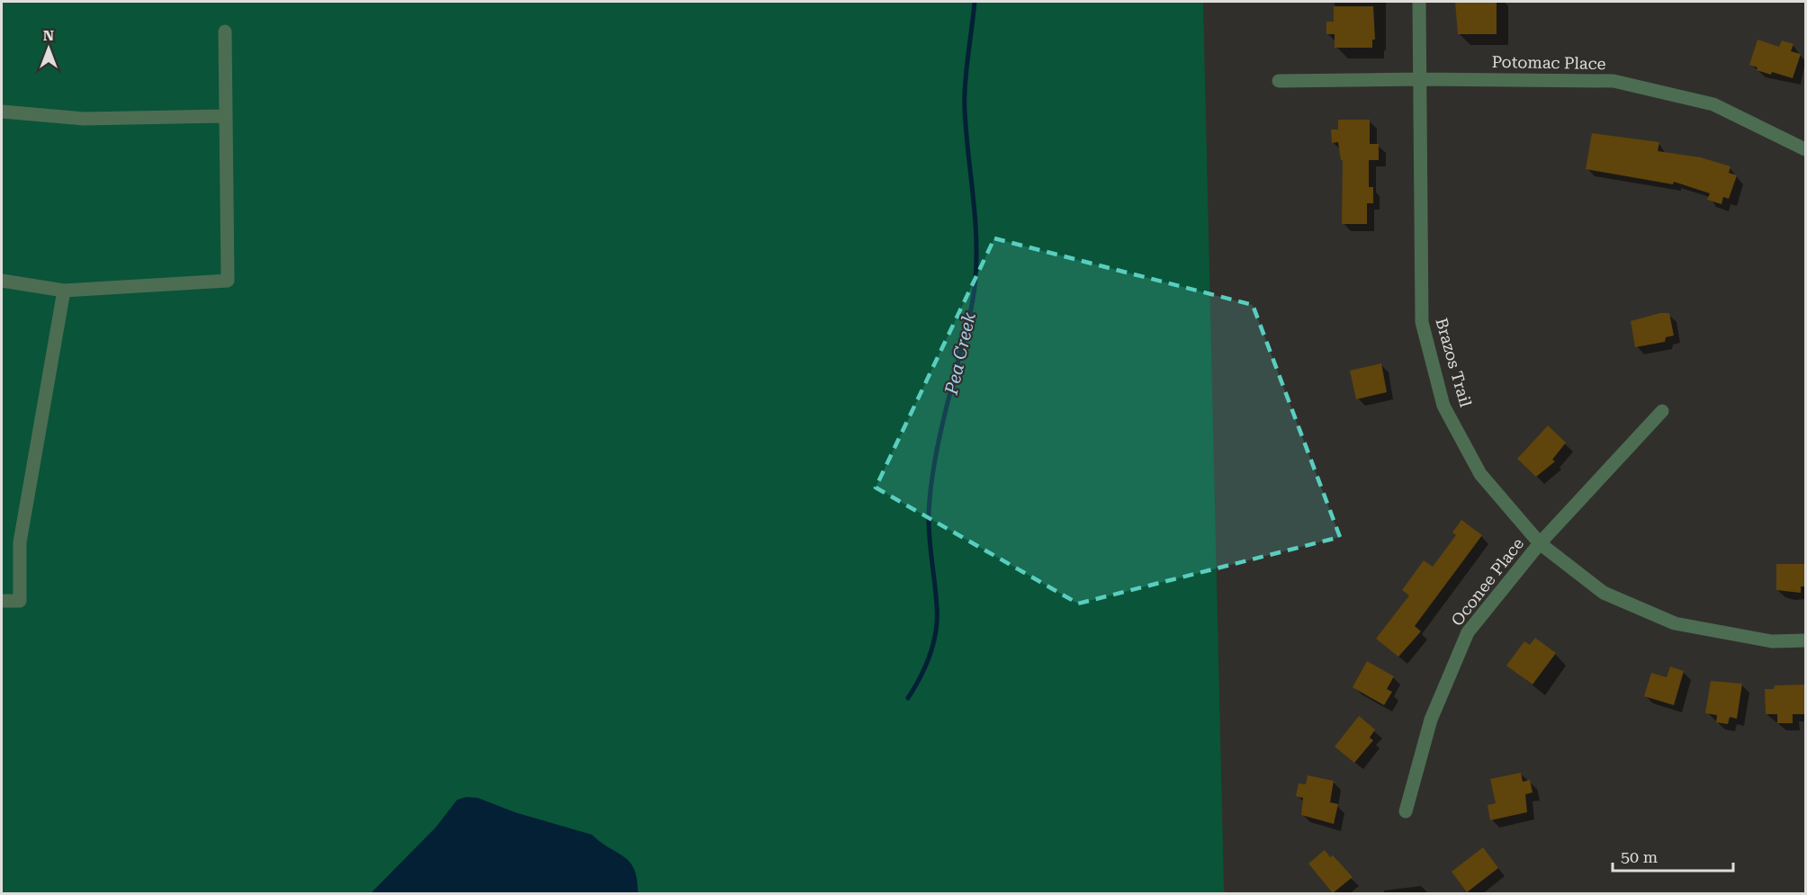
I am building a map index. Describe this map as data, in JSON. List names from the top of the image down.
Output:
{
  "streets": {
    "street": ["Potomac Place", "Brazos Trail", "Oconee Place"]
  },
  "crossings": [
    ["Potomac Place", "Brazos Trail"],
    ["Brazos Trail", "Oconee Place"]
  ],
  "water": ["Pea Creek"],
  "scale_bar": "50 m",
  "north": "top"
}
